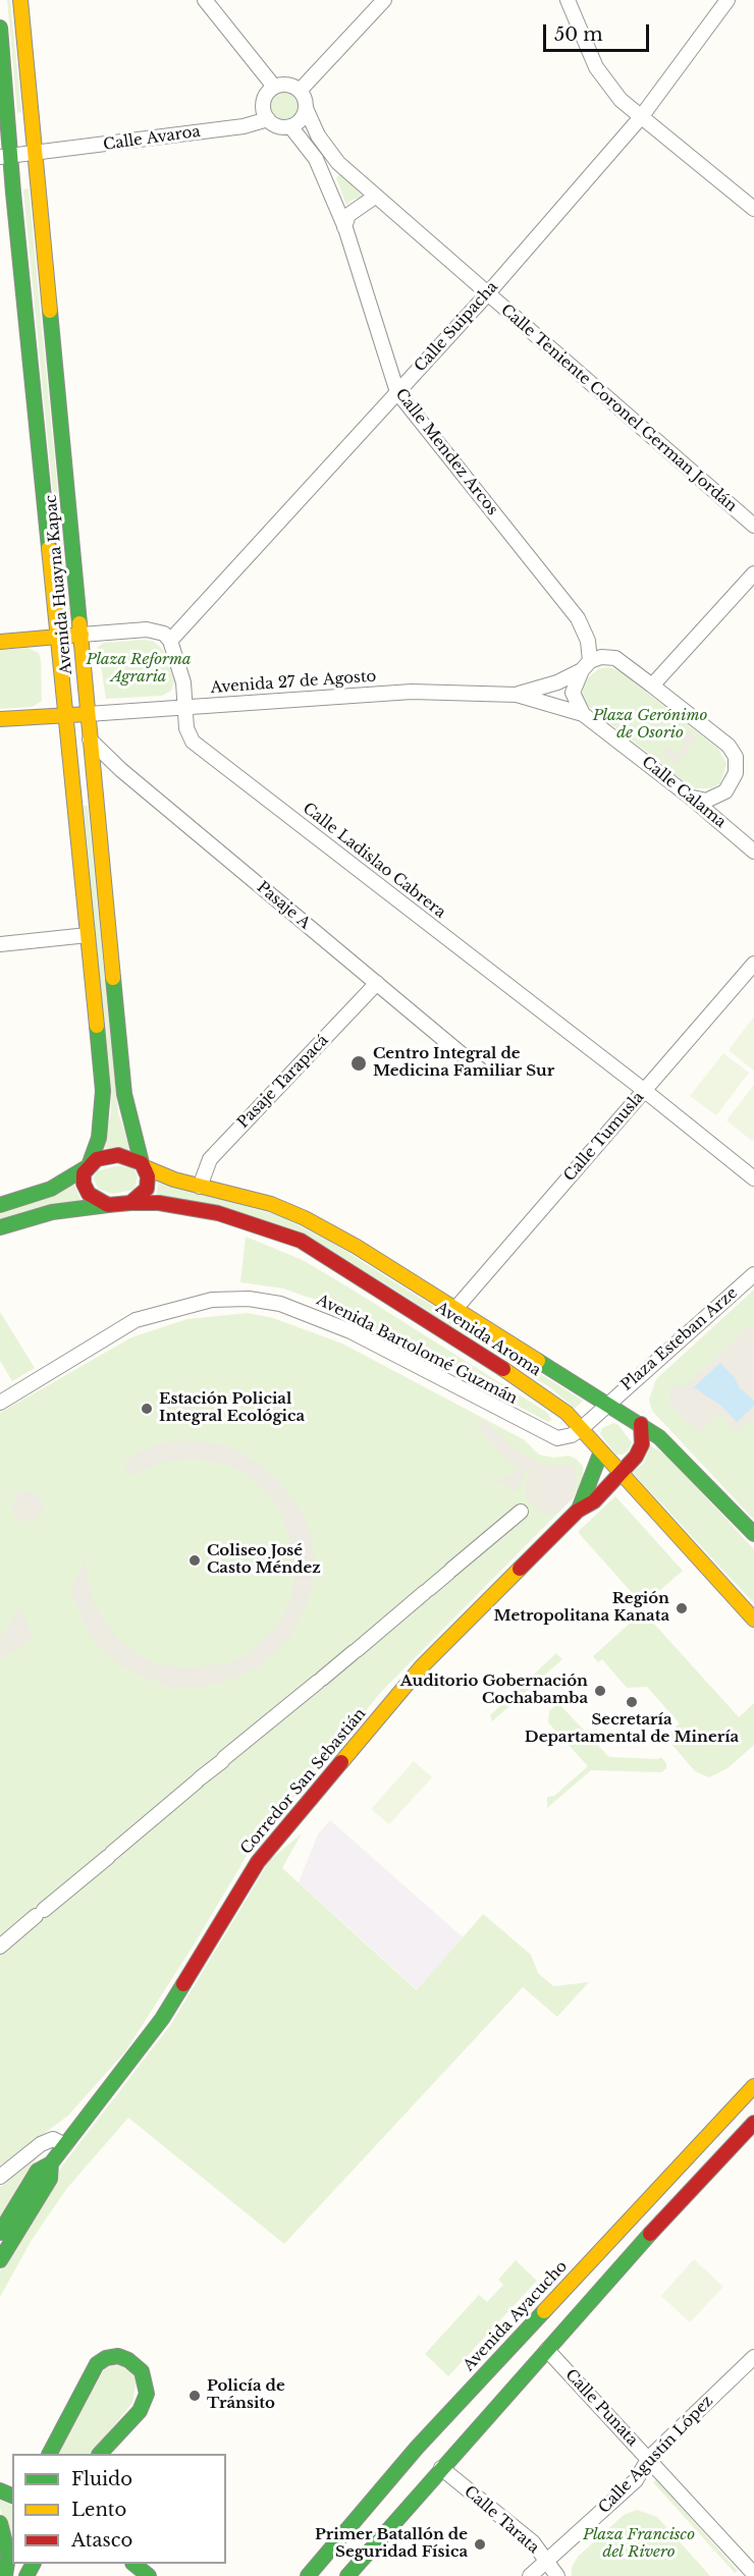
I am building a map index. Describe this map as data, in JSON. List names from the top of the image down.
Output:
{
  "streets": {
    "main road": [
      "Avenida Huayna Kapac",
      "Avenida 27 de Agosto",
      "Avenida Aroma",
      "Corredor San Sebastián",
      "Avenida Ayacucho"
    ],
    "street": [
      "Calle Avaroa",
      "Calle Suipacha",
      "Calle Teniente Coronel German Jordán",
      "Calle Mendez Arcos",
      "Calle Calama",
      "Calle Ladislao Cabrera",
      "Pasaje A",
      "Pasaje Tarapacá",
      "Calle Tumusla",
      "Plaza Esteban Arze",
      "Avenida Bartolomé Guzmán",
      "Calle Punata",
      "Calle Agustín López",
      "Calle Tarata"
    ]
  },
  "crossings": [
    ["Calle Avaroa", "Calle Teniente Coronel German Jordán"],
    ["Calle Avaroa", "Calle Mendez Arcos"],
    ["Calle Avaroa", "Avenida Huayna Kapac"],
    ["Calle Suipacha", "Calle Teniente Coronel German Jordán"],
    ["Calle Suipacha", "Calle Mendez Arcos"],
    ["Calle Suipacha", "Calle Ladislao Cabrera"],
    ["Calle Teniente Coronel German Jordán", "Calle Mendez Arcos"],
    ["Calle Mendez Arcos", "Avenida 27 de Agosto"],
    ["Calle Mendez Arcos", "Calle Calama"],
    ["Avenida Huayna Kapac", "Avenida 27 de Agosto"],
    ["Avenida Huayna Kapac", "Pasaje A"],
    ["Avenida Huayna Kapac", "Avenida Aroma"],
    ["Avenida 27 de Agosto", "Calle Calama"],
    ["Avenida 27 de Agosto", "Calle Ladislao Cabrera"],
    ["Calle Ladislao Cabrera", "Calle Tumusla"],
    ["Pasaje A", "Pasaje Tarapacá"],
    ["Pasaje Tarapacá", "Avenida Aroma"],
    ["Calle Tumusla", "Avenida Aroma"],
    ["Avenida Aroma", "Plaza Esteban Arze"],
    ["Avenida Aroma", "Avenida Bartolomé Guzmán"],
    ["Avenida Aroma", "Corredor San Sebastián"],
    ["Calle Punata", "Calle Agustín López"],
    ["Calle Agustín López", "Calle Tarata"]
  ],
  "parks": ["Plaza Reforma Agraria", "Plaza Gerónimo de Osorio", "Plaza Francisco del Rivero"],
  "places": [
    "Centro Integral de Medicina Familiar Sur",
    "Estación Policial Integral Ecológica",
    "Coliseo José Casto Méndez",
    "Región Metropolitana Kanata",
    "Auditorio Gobernación Cochabamba",
    "Secretaría Departamental de Minería",
    "Policía de Tránsito",
    "Primer Batallón de Seguridad Física"
  ],
  "legend": ["Fluido", "Lento", "Atasco"],
  "scale_bar": "50 m"
}
